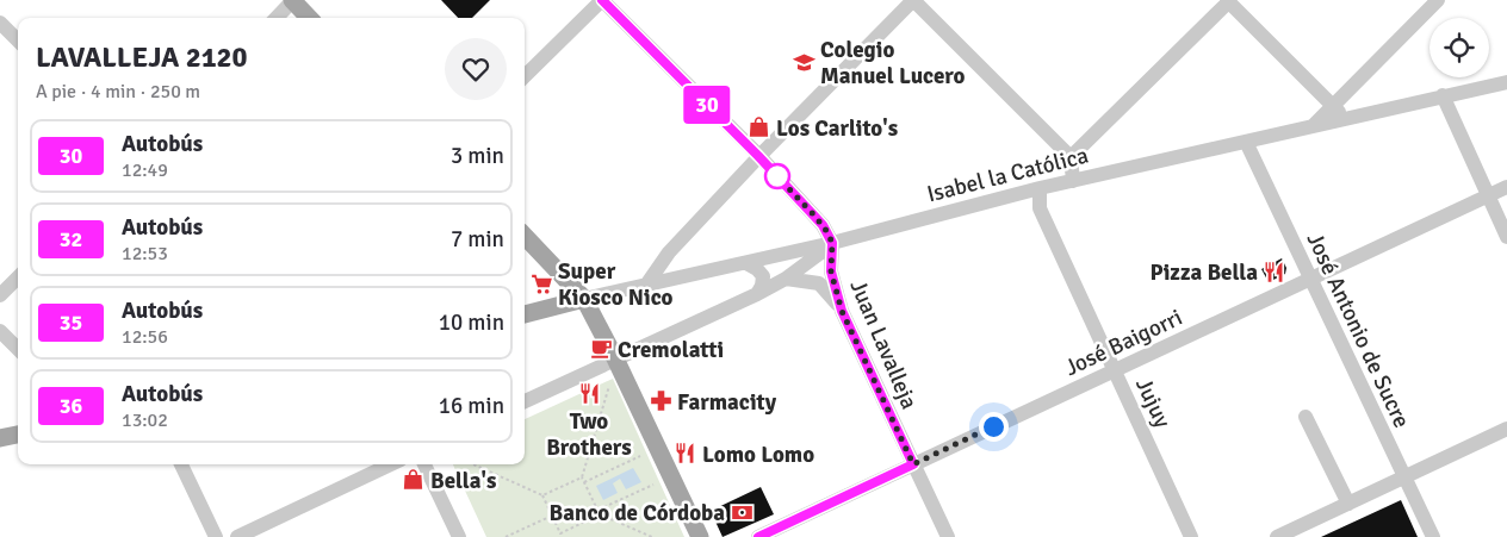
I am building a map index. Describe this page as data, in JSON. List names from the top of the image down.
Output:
{
  "streets": {
    "main road": ["Isabel la Católica"],
    "street": [
      "José Antonio de Sucre",
      "José Baigorri",
      "Juan Lavalleja",
      "Jujuy"
    ]
  },
  "crossings": [
    ["Isabel la Católica", "José Antonio de Sucre"],
    ["Isabel la Católica", "Juan Lavalleja"],
    ["Isabel la Católica", "Jujuy"],
    ["José Antonio de Sucre", "José Baigorri"],
    ["José Baigorri", "Juan Lavalleja"],
    ["José Baigorri", "Jujuy"]
  ],
  "places": {
    "school or university": ["Colegio Manuel Lucero"],
    "shop": ["Los Carlito's", "Bella's"],
    "restaurant": ["Pizza Bella", "Two Brothers", "Lomo Lomo"],
    "supermarket": ["Super Kiosco Nico"],
    "cafe": ["Cremolatti"],
    "pharmacy": ["Farmacity"],
    "bank": ["Banco de Córdoba"]
  },
  "lines": ["bus line 30"],
  "page": {
    "on_map": "30",
    "heading": ["LAVALLEJA 2120", "A pie · 4 min · 250 m"],
    "list": [
      {
        "mark": "30",
        "name": "Autobús",
        "note": "12:49",
        "value": "3 min"
      },
      {
        "mark": "32",
        "name": "Autobús",
        "note": "12:53",
        "value": "7 min"
      },
      {
        "mark": "35",
        "name": "Autobús",
        "note": "12:56",
        "value": "10 min"
      },
      {
        "mark": "36",
        "name": "Autobús",
        "note": "13:02",
        "value": "16 min"
      }
    ]
  }
}
